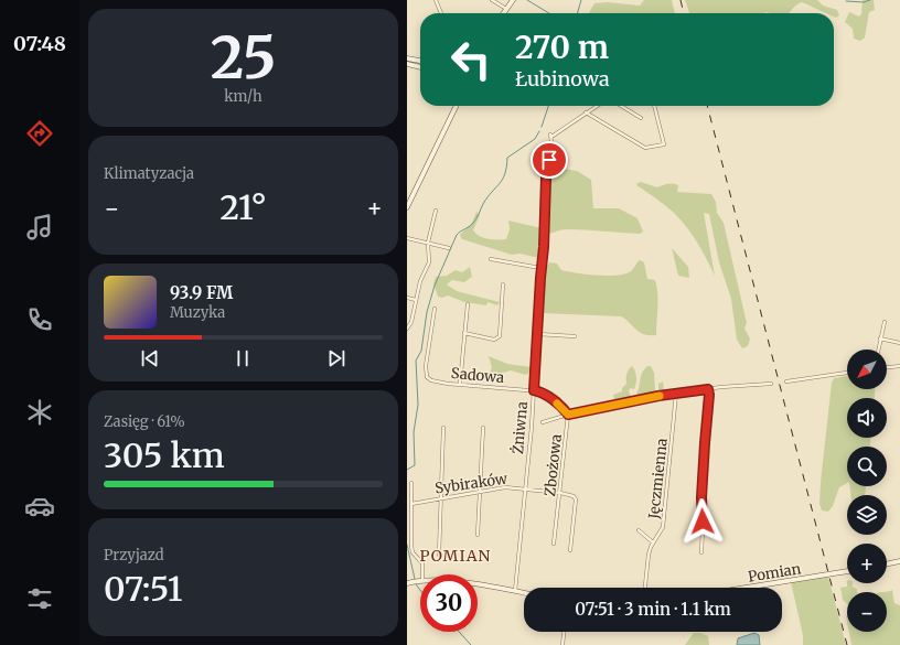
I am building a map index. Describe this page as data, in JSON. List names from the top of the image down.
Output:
{
  "streets": {
    "street": [
      "Sadowa",
      "Żniwna",
      "Zbożowa",
      "Jęczmienna",
      "Sybiraków",
      "Pomian"
    ]
  },
  "crossings": [
    ["Sadowa", "Żniwna"],
    ["Żniwna", "Sybiraków"],
    ["Zbożowa", "Sybiraków"]
  ],
  "districts": ["POMIAN"],
  "north": "bottom left",
  "page": {
    "tabs": "07:48",
    "tile": [
      ["25", "km/h"],
      "Klimatyzacja",
      ["Zasięg · 61%", "305 km"],
      ["Przyjazd", "07:51"]
    ],
    "turn": ["270 m", "Łubinowa"],
    "heat": ["−", "21°", "+"],
    "song": ["93.9 FM", "Muzyka"],
    "map_buttons": ["+", "−"],
    "limit": "30",
    "trip": "07:51 · 3 min · 1.1 km"
  }
}
